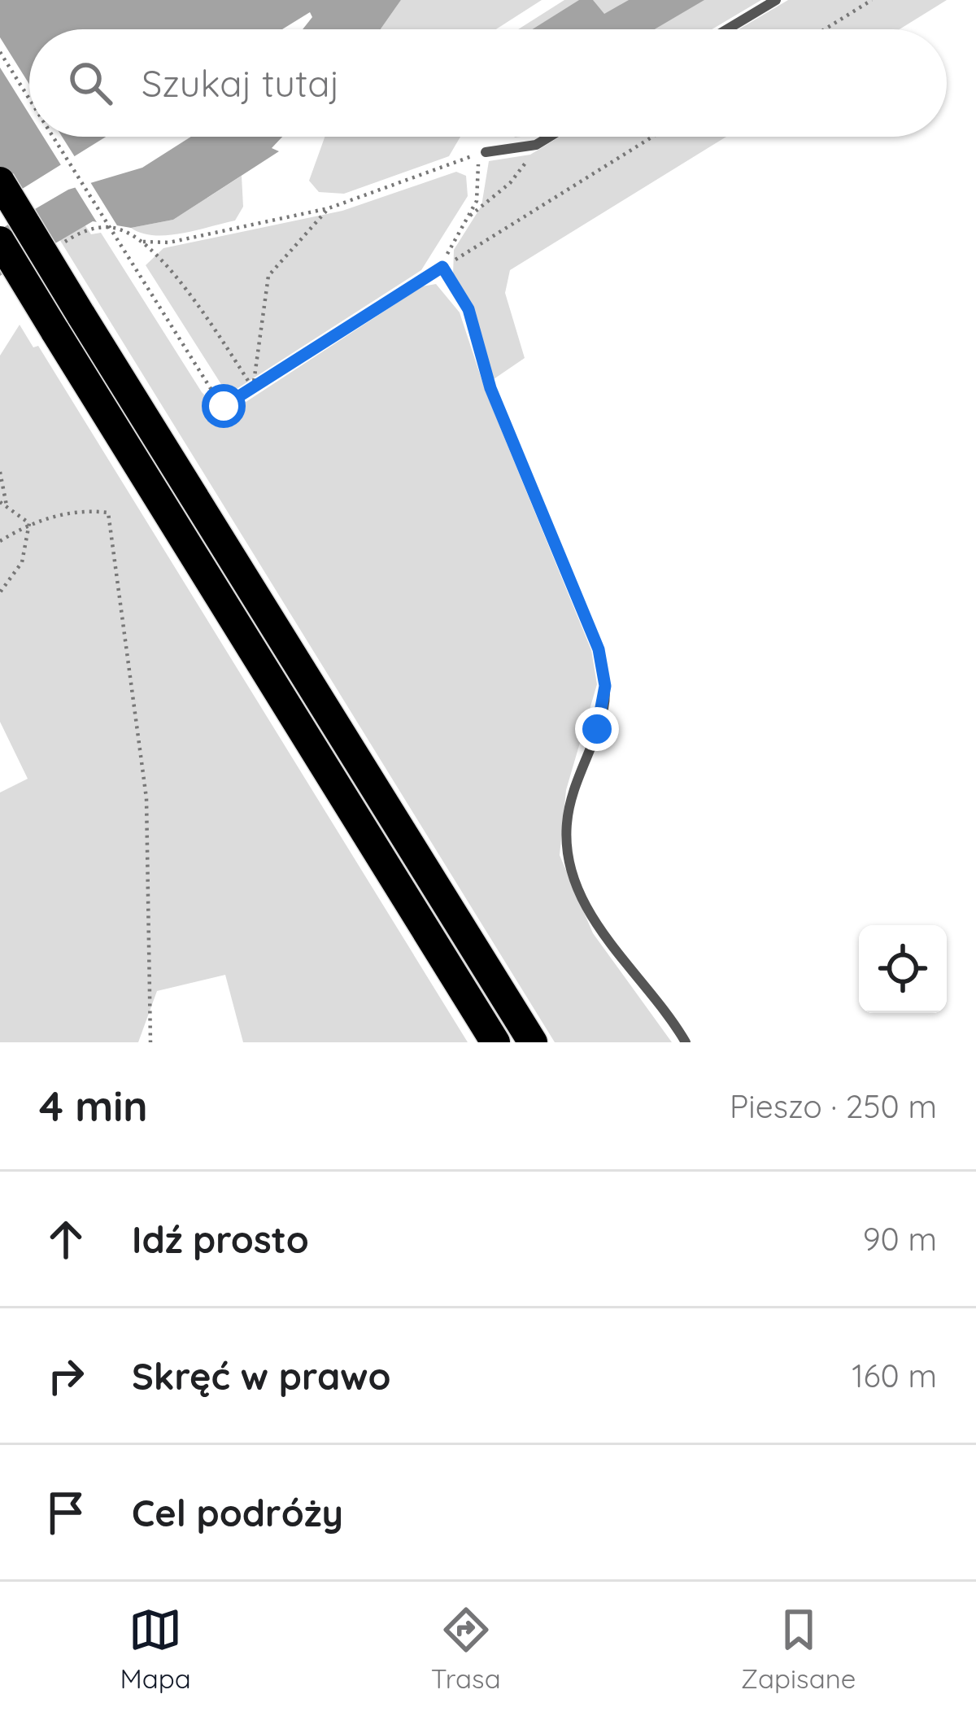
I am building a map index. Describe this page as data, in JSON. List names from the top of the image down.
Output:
{
  "page": {
    "search": "Szukaj tutaj",
    "heading": ["4 min", "Pieszo · 250 m"],
    "list": [
      ["Idź prosto", "90 m"],
      ["Skręć w prawo", "160 m"],
      "Cel podróży"
    ],
    "nav": ["Mapa", "Trasa", "Zapisane"]
  }
}
